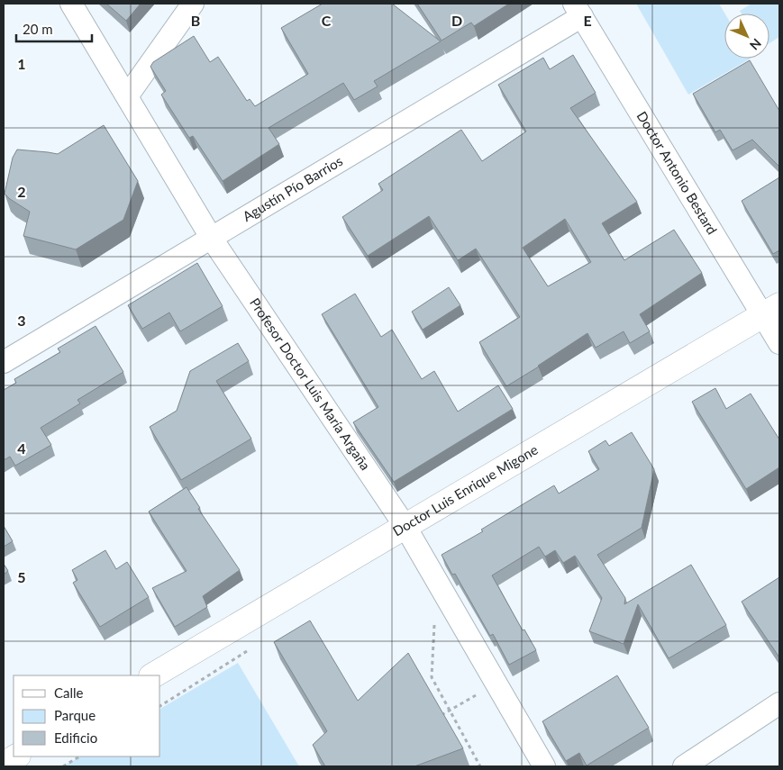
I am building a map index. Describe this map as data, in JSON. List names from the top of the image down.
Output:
{
  "streets": {
    "street": [
      "Doctor Antonio Bestard",
      "Agustín Pío Barrios",
      "Profesor Doctor Luis María Argaña",
      "Doctor Luis Enrique Migone"
    ]
  },
  "crossings": [
    ["Doctor Antonio Bestard", "Agustín Pío Barrios"],
    ["Doctor Antonio Bestard", "Doctor Luis Enrique Migone"],
    ["Agustín Pío Barrios", "Profesor Doctor Luis María Argaña"],
    ["Profesor Doctor Luis María Argaña", "Doctor Luis Enrique Migone"]
  ],
  "legend": ["Calle", "Parque", "Edificio"],
  "scale_bar": "20 m",
  "north": "bottom right",
  "grid": {
    "columns": [
      "B",
      "C",
      "D",
      "E"
    ],
    "rows": [
      "1",
      "2",
      "3",
      "4",
      "5"
    ]
  }
}
